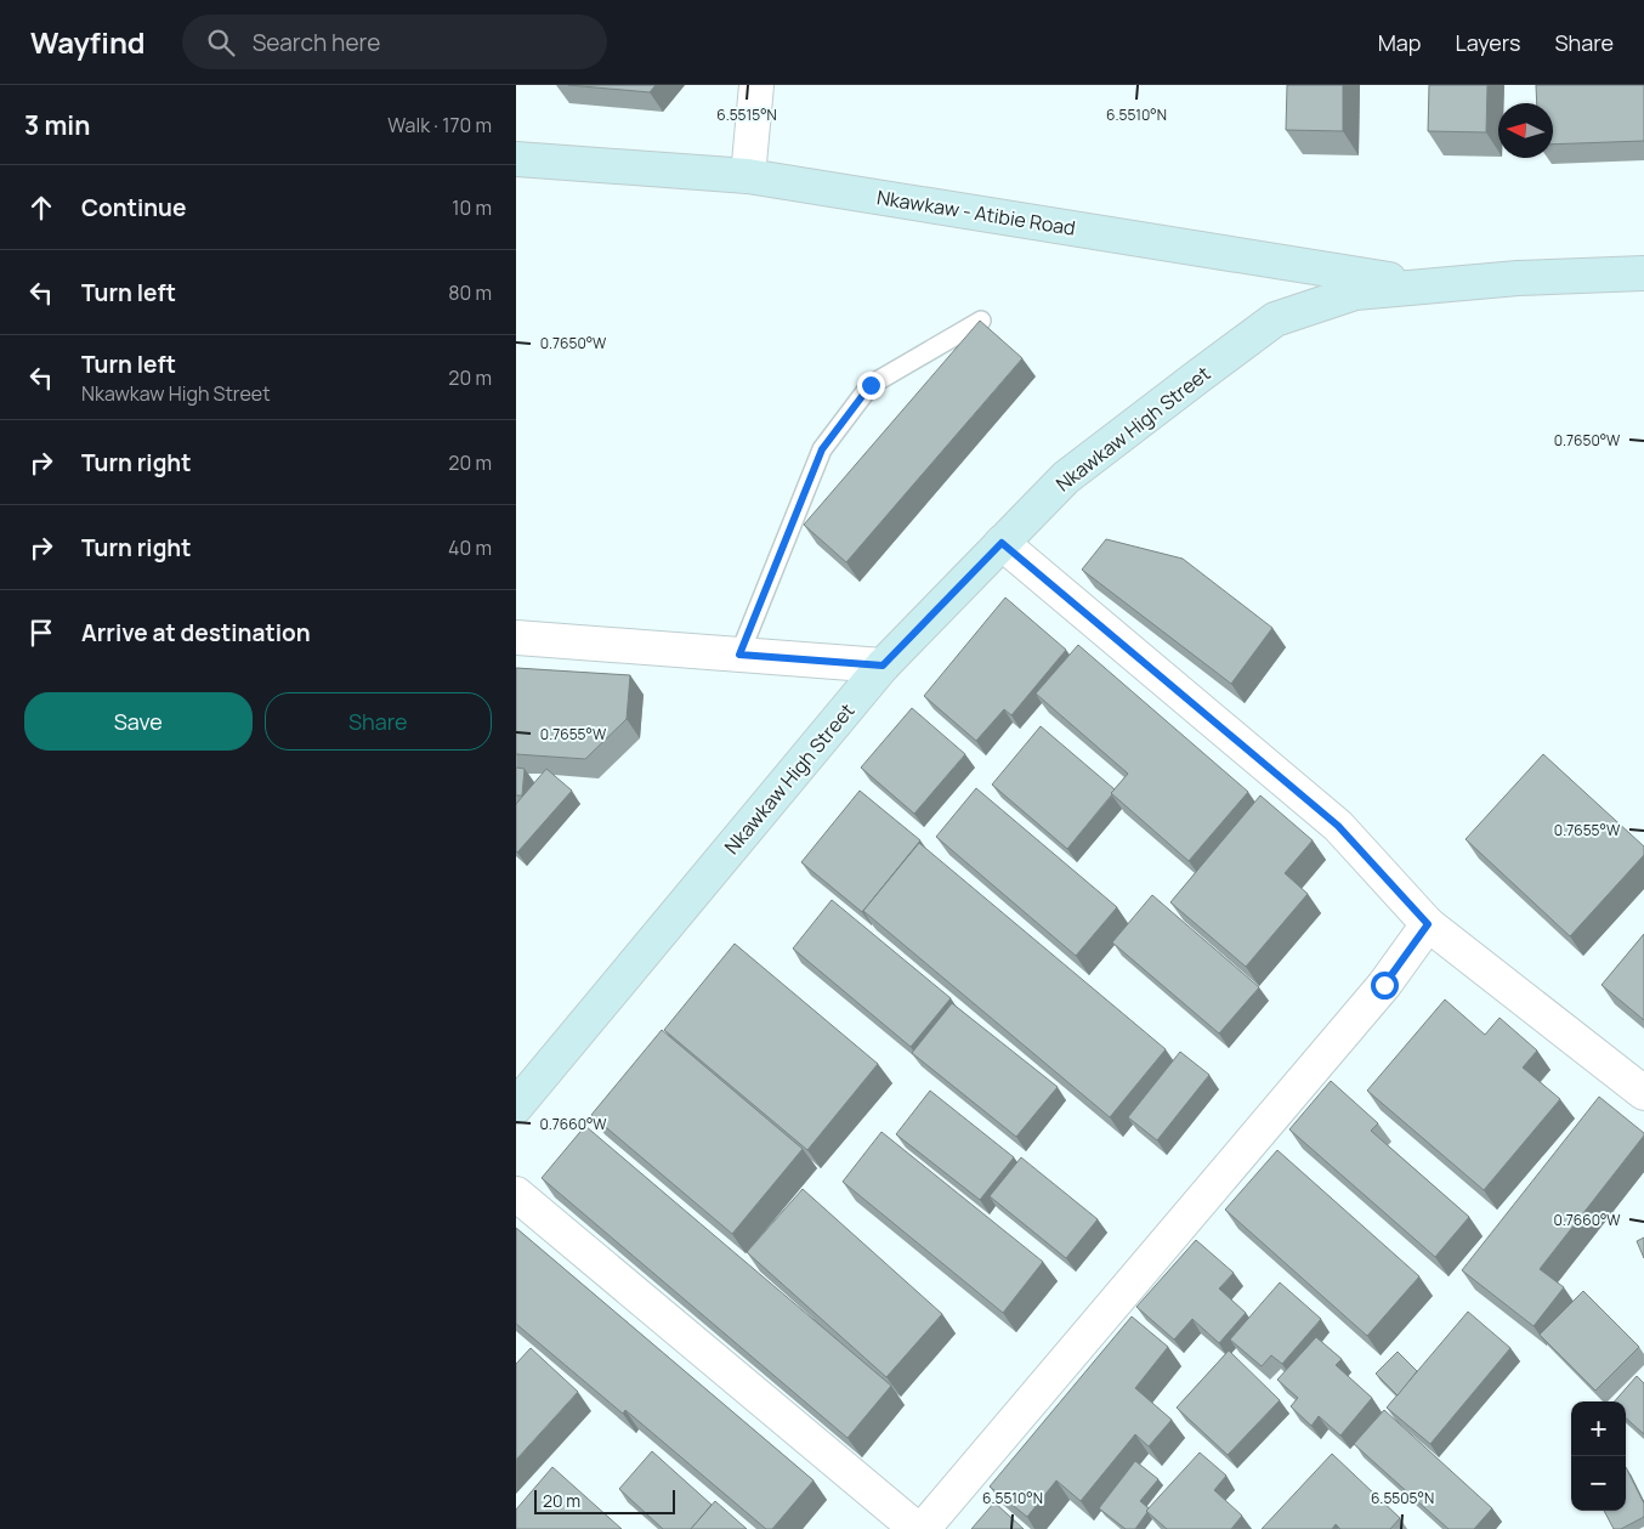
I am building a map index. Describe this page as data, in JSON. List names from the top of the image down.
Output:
{
  "streets": {
    "main road": ["Nkawkaw - Atibie Road", "Nkawkaw High Street"]
  },
  "crossings": [
    ["Nkawkaw - Atibie Road", "Nkawkaw High Street"]
  ],
  "scale_bar": "20 m",
  "north": "left",
  "page": {
    "header": "Wayfind",
    "search": "Search here",
    "nav": ["Map", "Layers", "Share"],
    "heading": ["3 min", "Walk · 170 m"],
    "list": [
      ["Continue", "10 m"],
      ["Turn left", "80 m"],
      ["Turn left", "Nkawkaw High Street", "20 m"],
      ["Turn right", "20 m"],
      ["Turn right", "40 m"],
      "Arrive at destination"
    ],
    "buttons": ["Save", "Share"],
    "map_buttons": ["+", "−"],
    "scale": "20 m"
  },
  "coordinates": [
    "6.5515°N",
    "6.5510°N",
    "0.7650°W",
    "0.7655°W",
    "0.7660°W",
    "6.5505°N"
  ]
}
